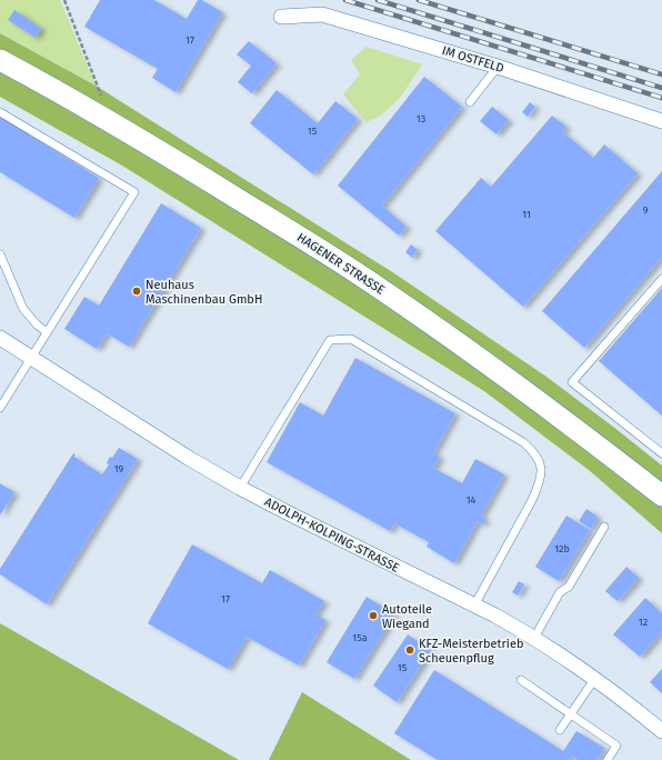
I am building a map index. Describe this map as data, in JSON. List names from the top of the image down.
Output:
{
  "streets": {
    "main road": ["HAGENER STRASSE"],
    "street": ["IM OSTFELD", "ADOLPH-KOLPING-STRASSE"]
  },
  "places": ["Neuhaus Maschinenbau GmbH", "Autoteile Wiegand", "KFZ-Meisterbetrieb Scheuenpflug"],
  "house_numbers": [
    "17",
    "13",
    "15",
    "9",
    "11",
    "19",
    "14",
    "12b",
    "17",
    "12",
    "15a",
    "15"
  ]
}
